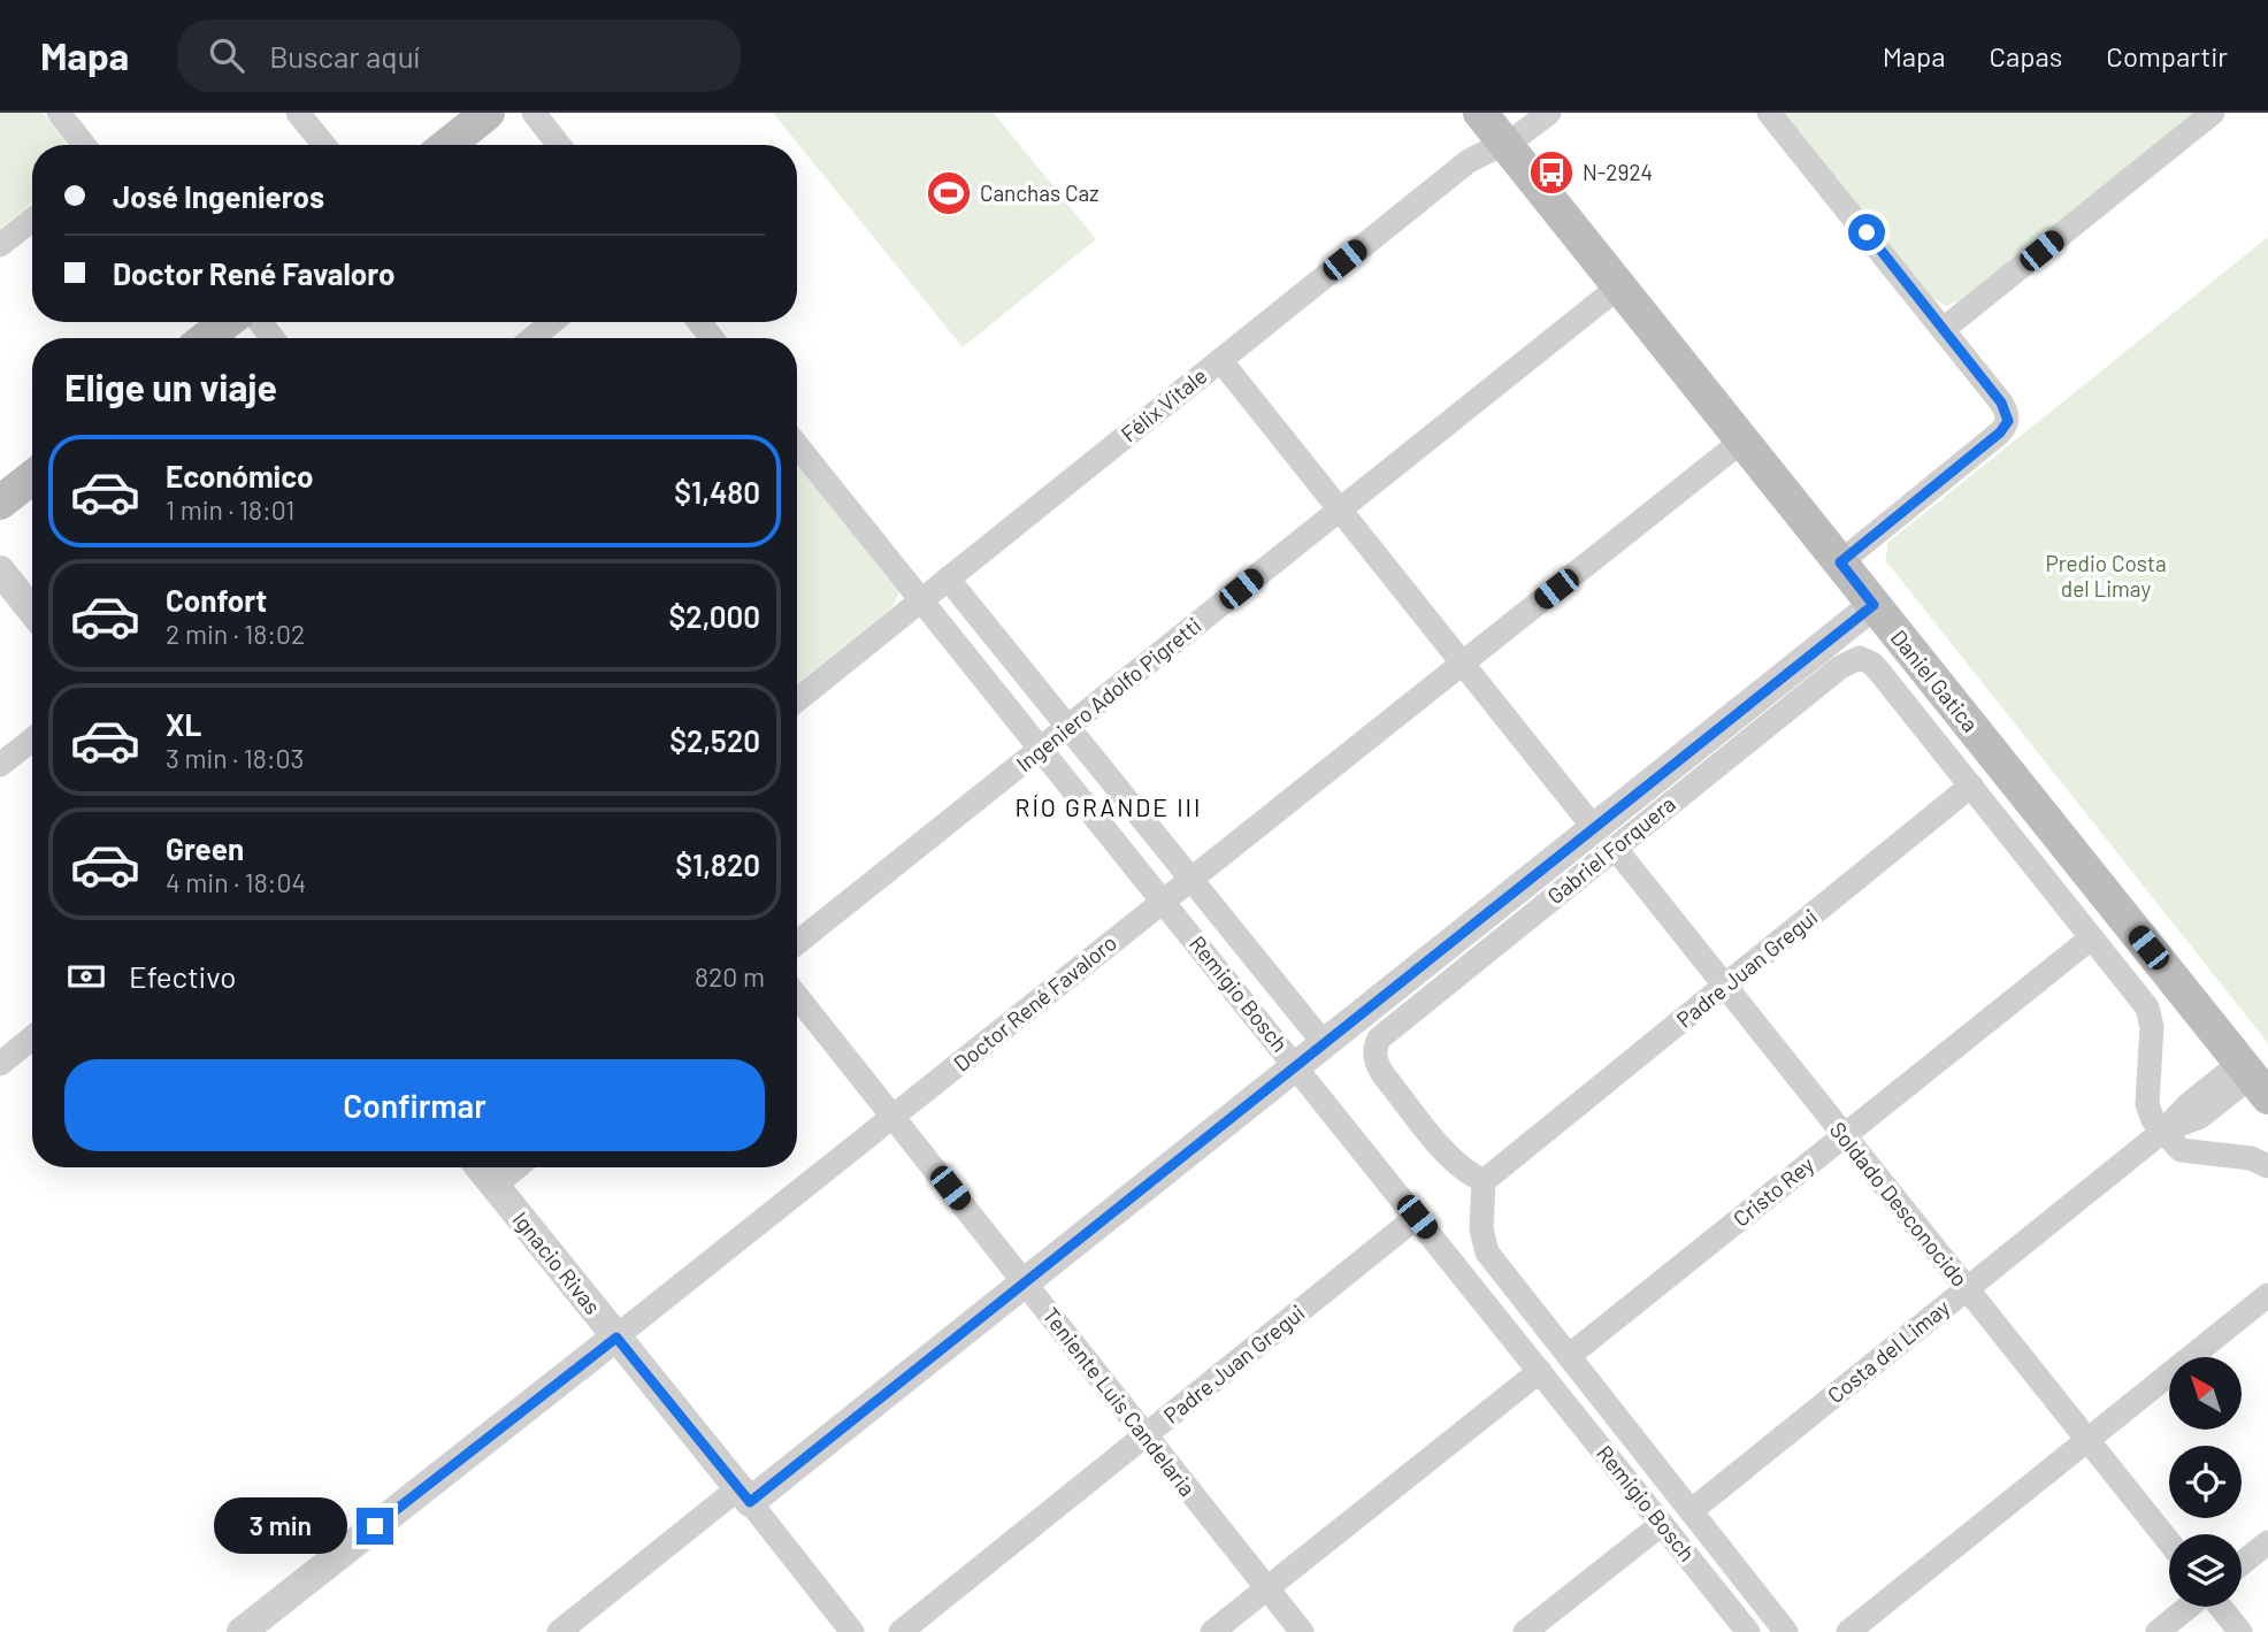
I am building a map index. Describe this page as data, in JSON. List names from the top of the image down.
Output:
{
  "streets": {
    "main road": ["Daniel Gatica"],
    "street": [
      "Félix Vitale",
      "Ingeniero Adolfo Pigretti",
      "Gabriel Forquera",
      "Padre Juan Gregui",
      "Remigio Bosch",
      "Doctor René Favaloro",
      "Cristo Rey",
      "Soldado Desconocido",
      "Ignacio Rivas",
      "Costa del Limay",
      "Teniente Luis Candelaria"
    ]
  },
  "crossings": [
    ["Félix Vitale", "Daniel Gatica"],
    ["Félix Vitale", "Remigio Bosch"],
    ["Félix Vitale", "Soldado Desconocido"],
    ["Daniel Gatica", "Ingeniero Adolfo Pigretti"],
    ["Daniel Gatica", "Gabriel Forquera"],
    ["Daniel Gatica", "Padre Juan Gregui"],
    ["Daniel Gatica", "Doctor René Favaloro"],
    ["Daniel Gatica", "Cristo Rey"],
    ["Daniel Gatica", "Costa del Limay"],
    ["Ingeniero Adolfo Pigretti", "Remigio Bosch"],
    ["Ingeniero Adolfo Pigretti", "Soldado Desconocido"],
    ["Gabriel Forquera", "Padre Juan Gregui"],
    ["Gabriel Forquera", "Remigio Bosch"],
    ["Gabriel Forquera", "Soldado Desconocido"],
    ["Gabriel Forquera", "Ignacio Rivas"],
    ["Gabriel Forquera", "Teniente Luis Candelaria"],
    ["Padre Juan Gregui", "Remigio Bosch"],
    ["Padre Juan Gregui", "Soldado Desconocido"],
    ["Padre Juan Gregui", "Teniente Luis Candelaria"],
    ["Remigio Bosch", "Doctor René Favaloro"],
    ["Remigio Bosch", "Cristo Rey"],
    ["Remigio Bosch", "Costa del Limay"],
    ["Doctor René Favaloro", "Soldado Desconocido"],
    ["Doctor René Favaloro", "Ignacio Rivas"],
    ["Doctor René Favaloro", "Teniente Luis Candelaria"],
    ["Cristo Rey", "Soldado Desconocido"],
    ["Soldado Desconocido", "Costa del Limay"]
  ],
  "districts": ["RÍO GRANDE III"],
  "parks": ["Predio Costa del Limay"],
  "places": {
    "bus stop": ["N-2924"],
    "sports": ["Canchas Caz"]
  },
  "north": "top left",
  "page": {
    "header": "Mapa",
    "search": "Buscar aquí",
    "nav": ["Mapa", "Capas", "Compartir"],
    "banner": ["José Ingenieros", "Doctor René Favaloro"],
    "heading": "Elige un viaje",
    "list": [
      {
        "name": "Económico",
        "note": "1 min · 18:01",
        "value": "$1,480"
      },
      {
        "name": "Confort",
        "note": "2 min · 18:02",
        "value": "$2,000"
      },
      {
        "name": "XL",
        "note": "3 min · 18:03",
        "value": "$2,520"
      },
      {
        "name": "Green",
        "note": "4 min · 18:04",
        "value": "$1,820"
      }
    ],
    "pay": ["Efectivo", "820 m"],
    "buttons": "Confirmar",
    "bubble": "3 min"
  }
}
